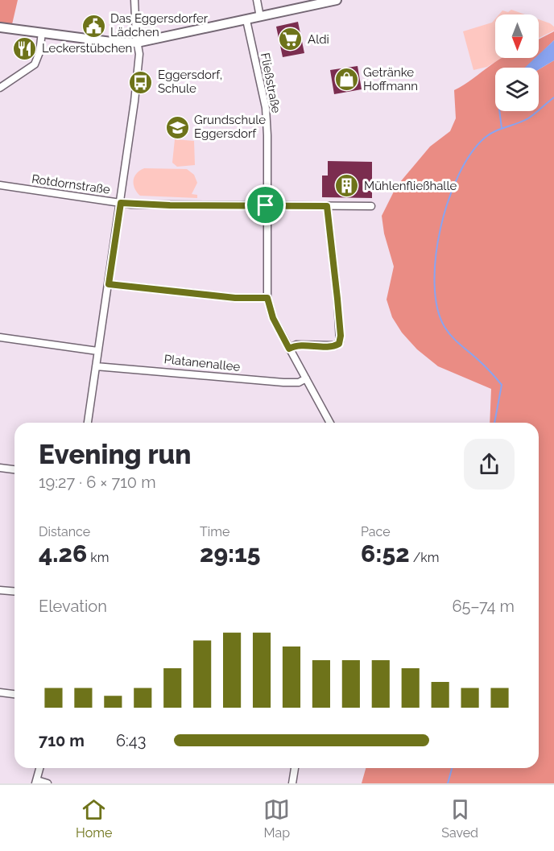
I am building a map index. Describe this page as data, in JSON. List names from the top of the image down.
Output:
{
  "streets": {
    "street": ["Fließstraße", "Rotdornstraße", "Platanenallee"]
  },
  "crossings": [
    ["Fließstraße", "Rotdornstraße"],
    ["Fließstraße", "Platanenallee"]
  ],
  "places": {
    "public building": ["Das Eggersdorfer Lädchen"],
    "supermarket": ["Aldi"],
    "restaurant": ["Leckerstübchen"],
    "shop": ["Getränke Hoffmann"],
    "bus stop": ["Eggersdorf, Schule"],
    "school or university": ["Grundschule Eggersdorf"],
    "building": ["Mühlenfließhalle"]
  },
  "north": "bottom",
  "page": {
    "heading": ["Evening run", "19:27 · 6 × 710 m"],
    "stats": [
      ["Distance", "4.26 km"],
      ["Time", "29:15"],
      ["Pace", "6:52 /km"]
    ],
    "chart": ["Elevation", "65–74 m"],
    "list": [
      {
        "name": "710 m",
        "note": "6:43"
      }
    ],
    "tabs": ["Home", "Map", "Saved"]
  }
}
